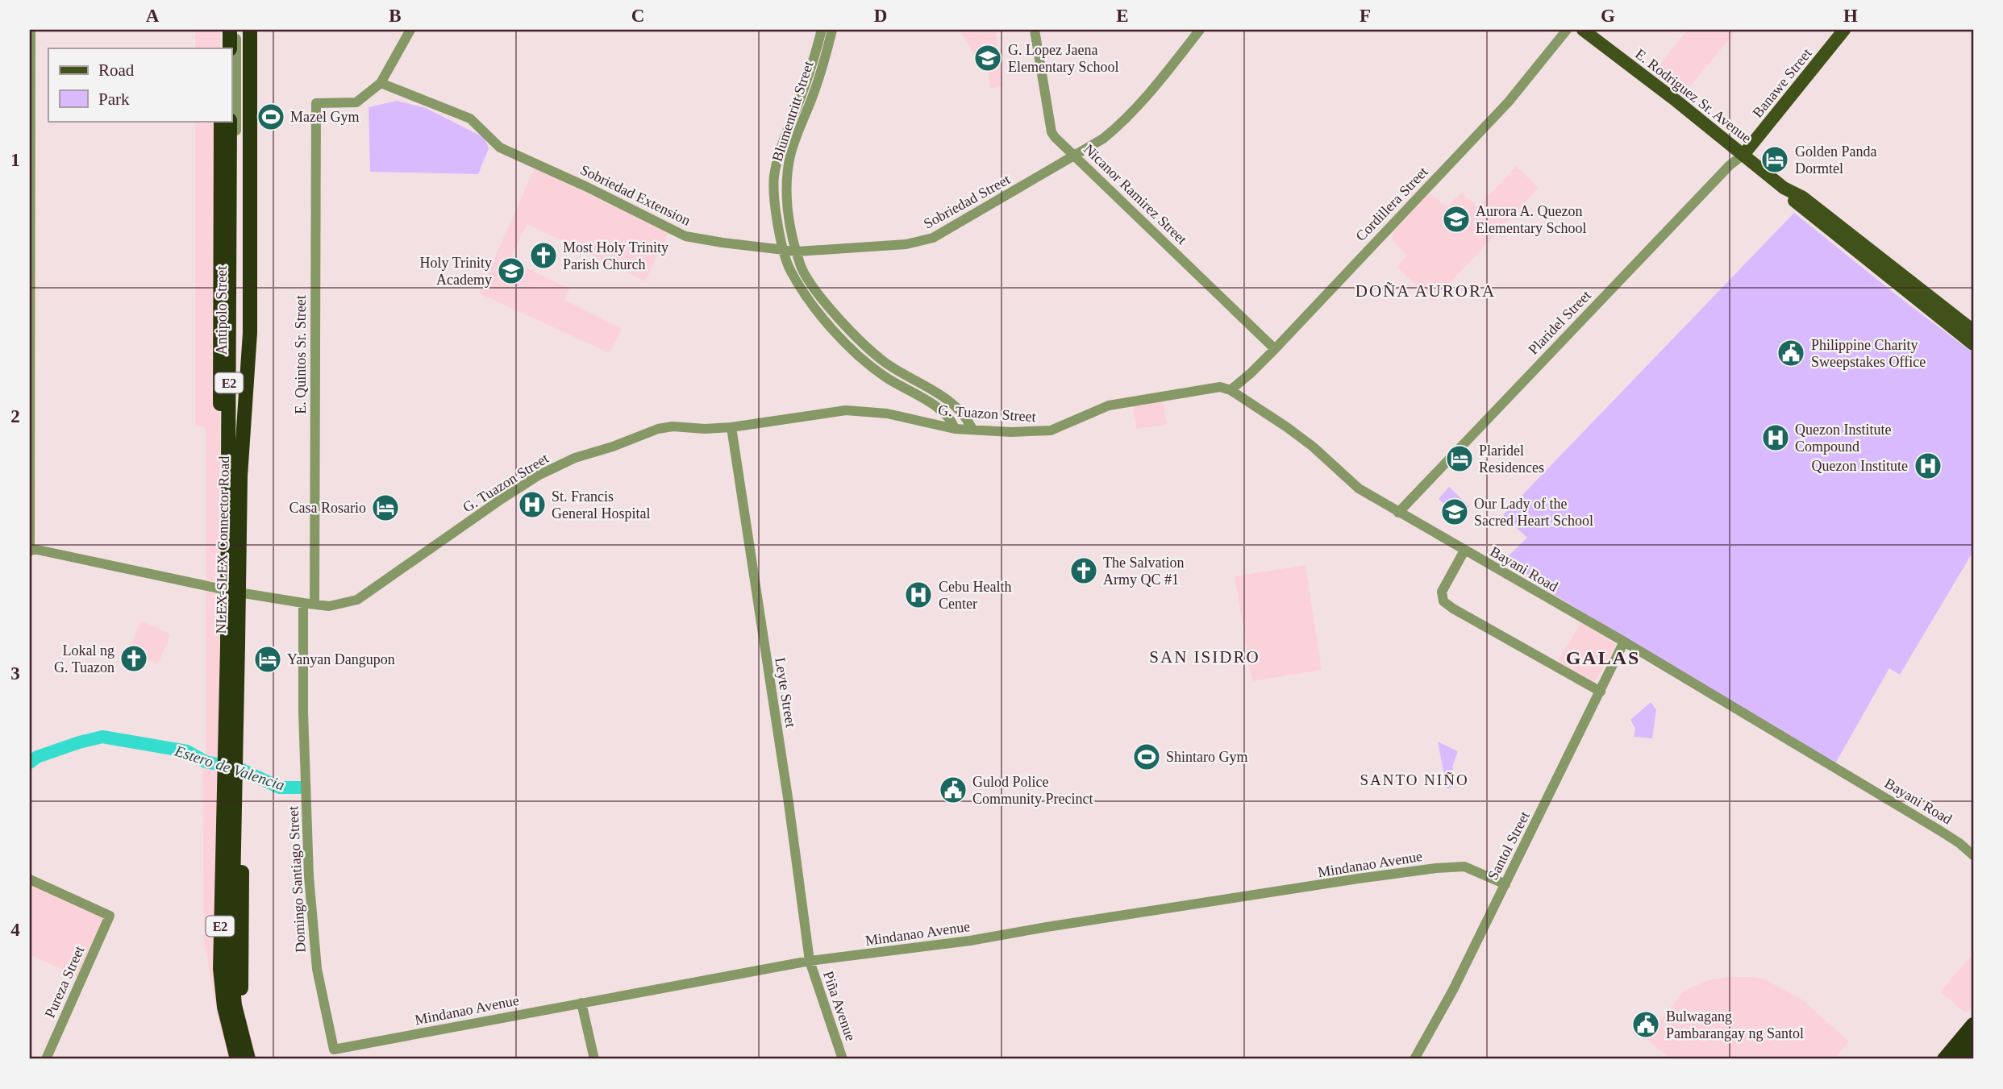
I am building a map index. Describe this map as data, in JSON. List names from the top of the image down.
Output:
{
  "streets": {
    "highway": ["E2", "NLEX-SLEX Connector Road"],
    "main road": ["Banawe Street", "E. Rodriguez Sr. Avenue"],
    "street": [
      "Blumentritt Street",
      "Nicanor Ramirez Street",
      "Sobriedad Extension",
      "Sobriedad Street",
      "Cordillera Street",
      "Antipolo Street",
      "Plaridel Street",
      "E. Quintos Sr. Street",
      "G. Tuazon Street",
      "Bayani Road",
      "Leyte Street",
      "Santol Street",
      "Mindanao Avenue",
      "Domingo Santiago Street",
      "Pureza Street",
      "Piña Avenue"
    ]
  },
  "crossings": [
    ["Banawe Street", "E. Rodriguez Sr. Avenue"],
    ["Banawe Street", "Plaridel Street"],
    ["E. Rodriguez Sr. Avenue", "Plaridel Street"],
    ["Blumentritt Street", "Sobriedad Extension"],
    ["Blumentritt Street", "Sobriedad Street"],
    ["Blumentritt Street", "G. Tuazon Street"],
    ["Nicanor Ramirez Street", "Sobriedad Street"],
    ["Nicanor Ramirez Street", "Cordillera Street"],
    ["Sobriedad Extension", "Sobriedad Street"],
    ["Sobriedad Extension", "E. Quintos Sr. Street"],
    ["Cordillera Street", "G. Tuazon Street"],
    ["Cordillera Street", "Bayani Road"],
    ["Antipolo Street", "G. Tuazon Street"],
    ["Plaridel Street", "Bayani Road"],
    ["E. Quintos Sr. Street", "G. Tuazon Street"],
    ["G. Tuazon Street", "Bayani Road"],
    ["G. Tuazon Street", "Leyte Street"],
    ["G. Tuazon Street", "Domingo Santiago Street"],
    ["Bayani Road", "Santol Street"],
    ["Leyte Street", "Mindanao Avenue"],
    ["Leyte Street", "Piña Avenue"],
    ["Santol Street", "Mindanao Avenue"],
    ["Mindanao Avenue", "Domingo Santiago Street"],
    ["Mindanao Avenue", "Piña Avenue"]
  ],
  "districts": [
    "DOÑA AURORA",
    "SAN ISIDRO",
    "GALAS",
    "SANTO NIÑO"
  ],
  "water": ["Estero de Valencia"],
  "places": {
    "school or university": [
      "G. Lopez Jaena Elementary School",
      "Aurora A. Quezon Elementary School",
      "Holy Trinity Academy",
      "Our Lady of the Sacred Heart School"
    ],
    "sports": ["Mazel Gym", "Shintaro Gym"],
    "hotel": [
      "Golden Panda Dormtel",
      "Plaridel Residences",
      "Casa Rosario",
      "Yanyan Dangupon"
    ],
    "church": ["Most Holy Trinity Parish Church", "The Salvation Army QC #1", "Lokal ng G. Tuazon"],
    "public building": ["Philippine Charity Sweepstakes Office", "Gulod Police Community Precinct", "Bulwagang Pambarangay ng Santol"],
    "hospital": [
      "Quezon Institute Compound",
      "Quezon Institute",
      "St. Francis General Hospital",
      "Cebu Health Center"
    ]
  },
  "legend": ["Road", "Park"],
  "grid": {
    "columns": [
      "A",
      "B",
      "C",
      "D",
      "E",
      "F",
      "G",
      "H"
    ],
    "rows": [
      "1",
      "2",
      "3",
      "4"
    ]
  }
}
